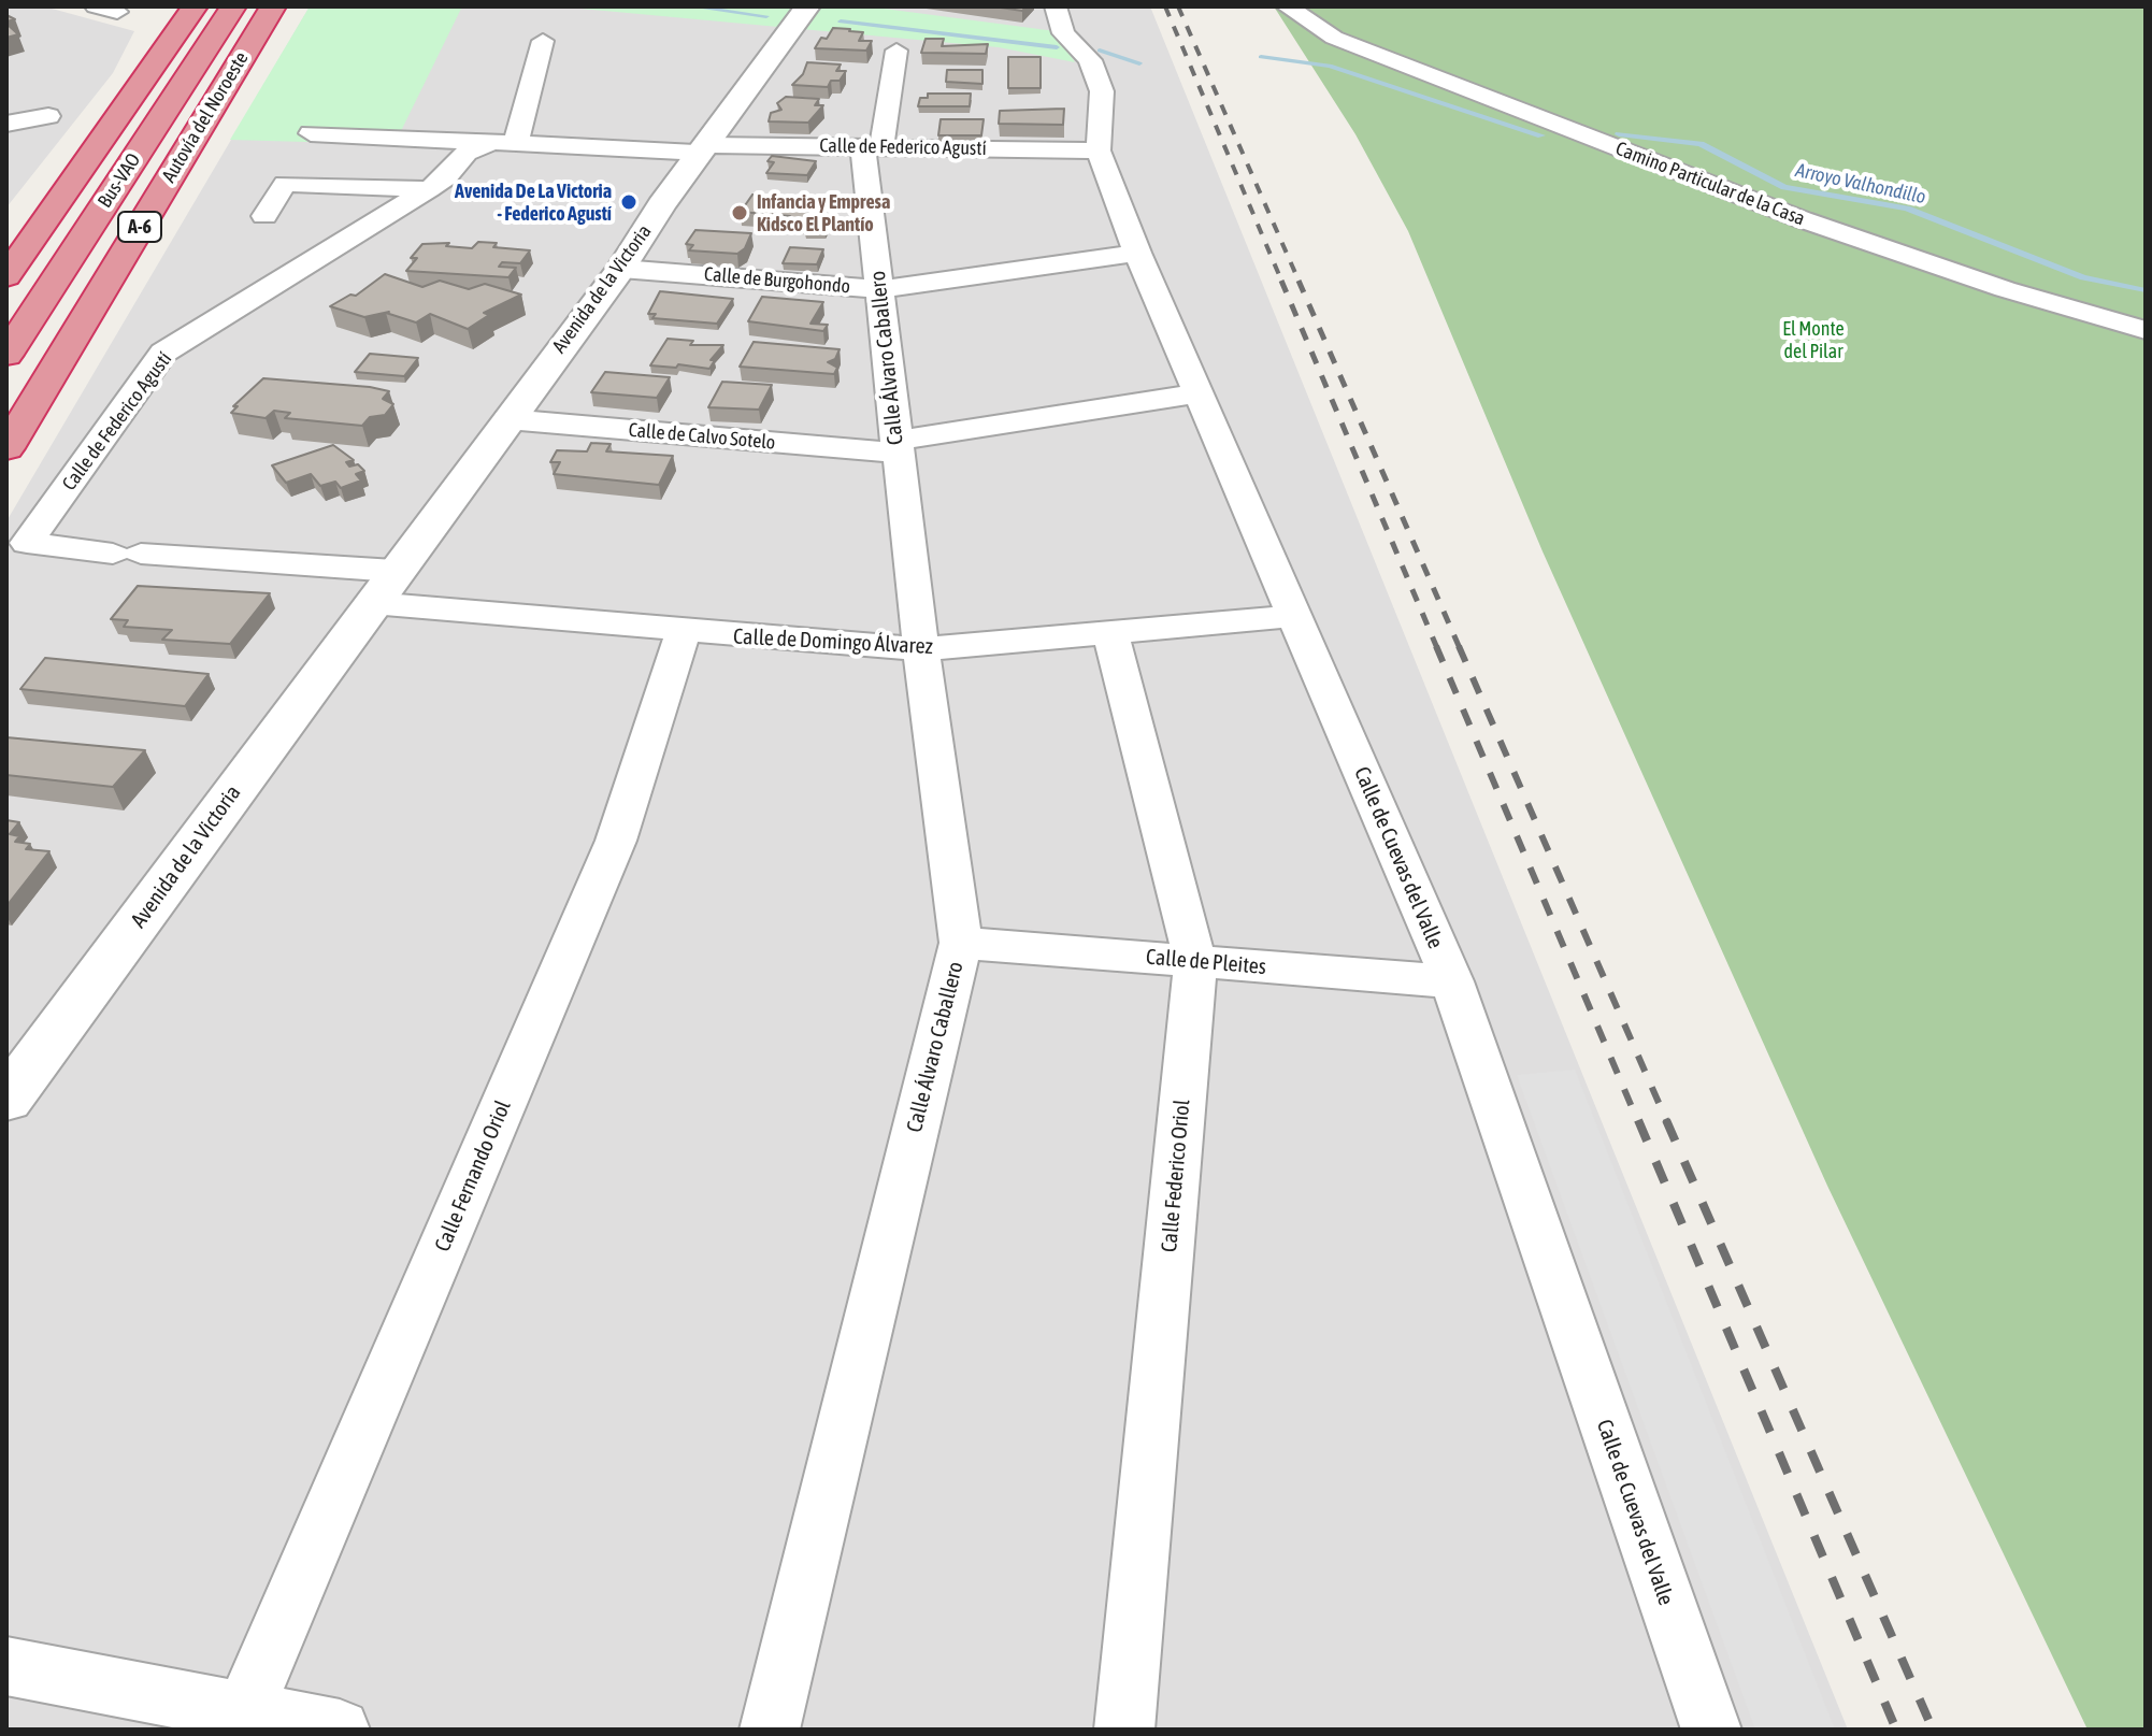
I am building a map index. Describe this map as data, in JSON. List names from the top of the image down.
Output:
{
  "streets": {
    "highway": ["Autovía del Noroeste", "Bus-VAO", "A-6"],
    "street": [
      "Calle de Federico Agustí",
      "Camino Particular de la Casa",
      "Calle de Burgohondo",
      "Avenida de la Victoria",
      "Calle Álvaro Caballero",
      "Calle de Calvo Sotelo",
      "Calle de Domingo Álvarez",
      "Calle de Cuevas del Valle",
      "Calle de Pleites",
      "Calle Fernando Oriol",
      "Calle Federico Oriol"
    ]
  },
  "crossings": [
    ["Calle de Federico Agustí", "Avenida de la Victoria"],
    ["Calle de Federico Agustí", "Calle Álvaro Caballero"],
    ["Calle de Federico Agustí", "Calle de Cuevas del Valle"],
    ["Calle de Burgohondo", "Avenida de la Victoria"],
    ["Calle de Burgohondo", "Calle Álvaro Caballero"],
    ["Calle de Burgohondo", "Calle de Cuevas del Valle"],
    ["Avenida de la Victoria", "Calle de Calvo Sotelo"],
    ["Avenida de la Victoria", "Calle de Domingo Álvarez"],
    ["Calle Álvaro Caballero", "Calle de Calvo Sotelo"],
    ["Calle Álvaro Caballero", "Calle de Domingo Álvarez"],
    ["Calle Álvaro Caballero", "Calle de Pleites"],
    ["Calle de Calvo Sotelo", "Calle de Cuevas del Valle"],
    ["Calle de Domingo Álvarez", "Calle de Cuevas del Valle"],
    ["Calle de Domingo Álvarez", "Calle Fernando Oriol"],
    ["Calle de Domingo Álvarez", "Calle Federico Oriol"],
    ["Calle de Cuevas del Valle", "Calle de Pleites"],
    ["Calle de Pleites", "Calle Federico Oriol"]
  ],
  "water": ["Arroyo Valhondillo"],
  "parks": ["El Monte del Pilar"],
  "places": ["Avenida De La Victoria - Federico Agustí", "Infancia y Empresa Kidsco El Plantío"]
}
